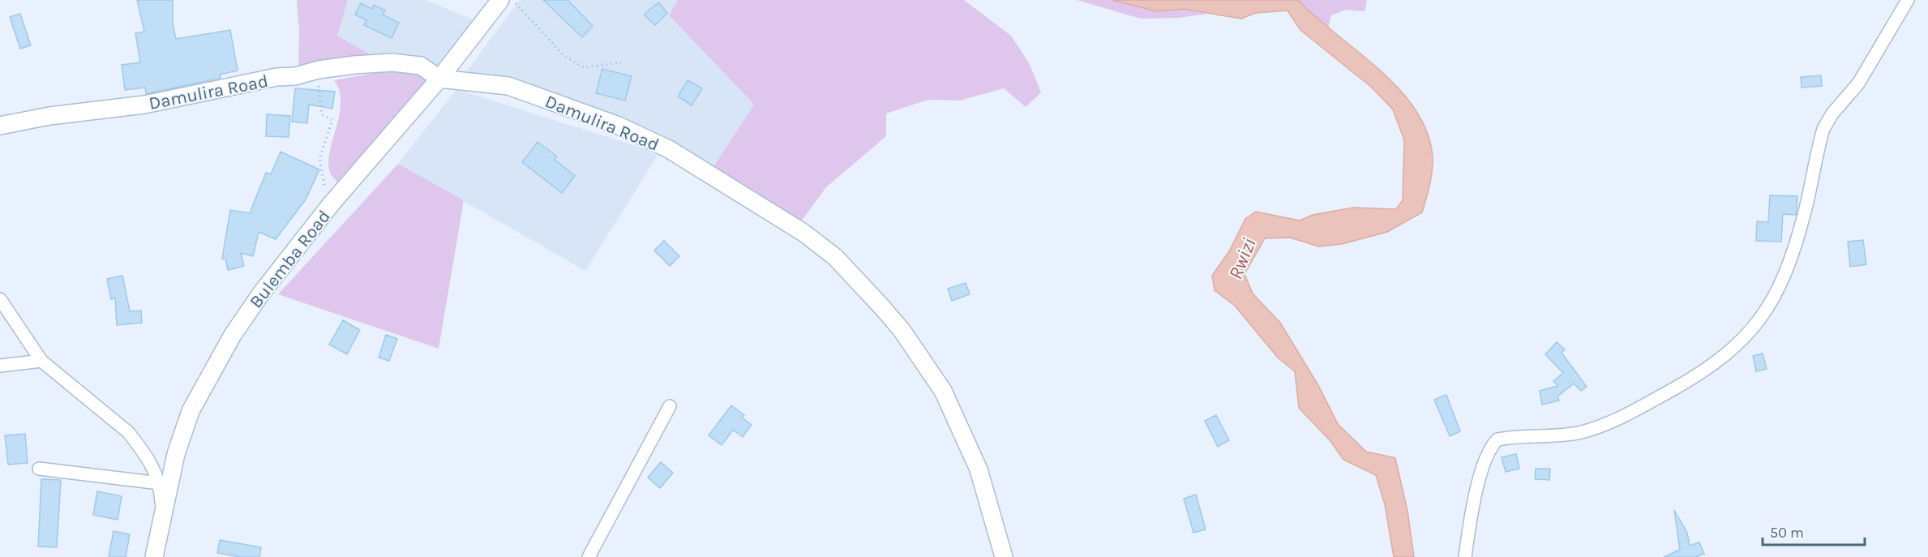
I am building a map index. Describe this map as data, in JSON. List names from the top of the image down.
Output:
{
  "streets": {
    "street": ["Damulira Road", "Bulemba Road"]
  },
  "crossings": [
    ["Damulira Road", "Bulemba Road"]
  ],
  "water": ["Rwizi"],
  "scale_bar": "50 m"
}
